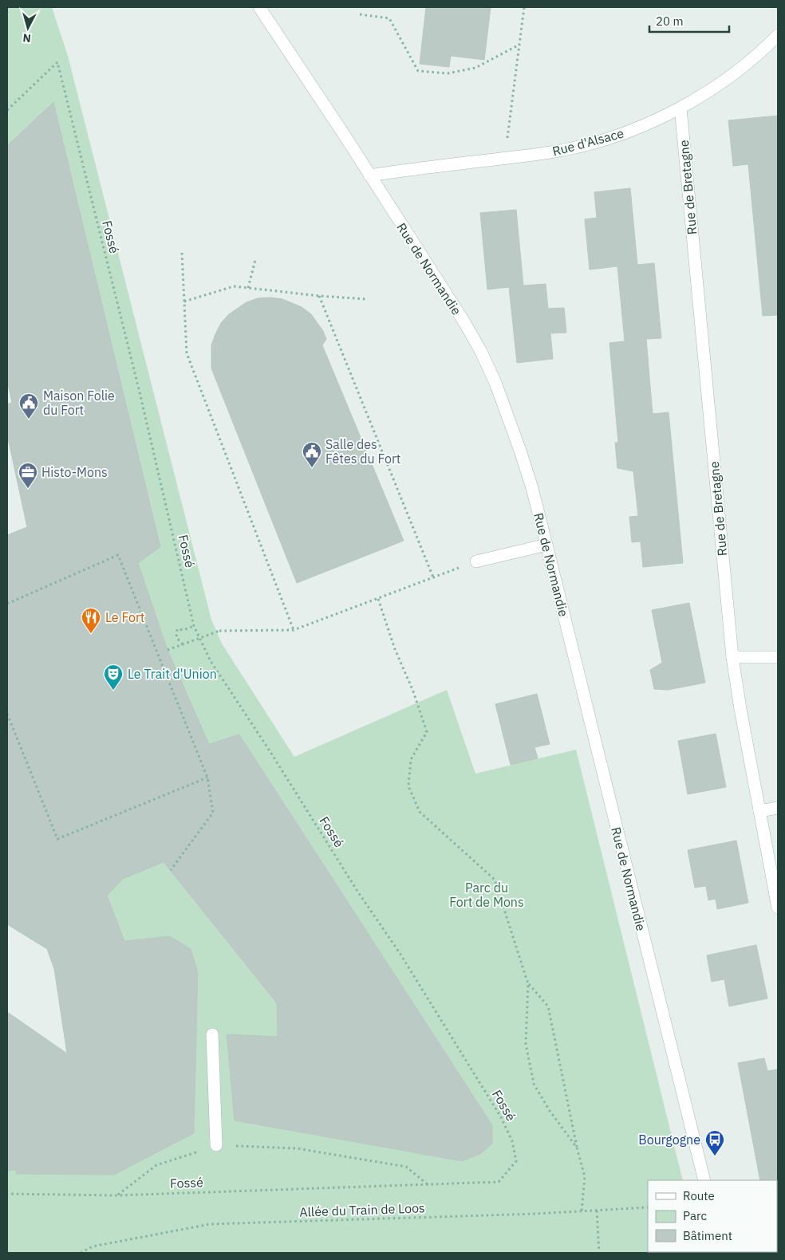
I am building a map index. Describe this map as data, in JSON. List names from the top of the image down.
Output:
{
  "streets": {
    "street": ["Rue d'Alsace", "Rue de Bretagne", "Rue de Normandie"],
    "path": ["Fossé", "Allée du Train de Loos"]
  },
  "crossings": [
    ["Rue d'Alsace", "Rue de Bretagne"],
    ["Rue d'Alsace", "Rue de Normandie"]
  ],
  "parks": ["Parc du Fort de Mons"],
  "places": {
    "public building": ["Maison Folie du Fort", "Salle des Fêtes du Fort"],
    "office": ["Histo-Mons"],
    "restaurant": ["Le Fort"],
    "theatre": ["Le Trait d'Union"],
    "bus stop": ["Bourgogne"]
  },
  "legend": ["Route", "Parc", "Bâtiment"],
  "scale_bar": "20 m",
  "north": "bottom"
}
